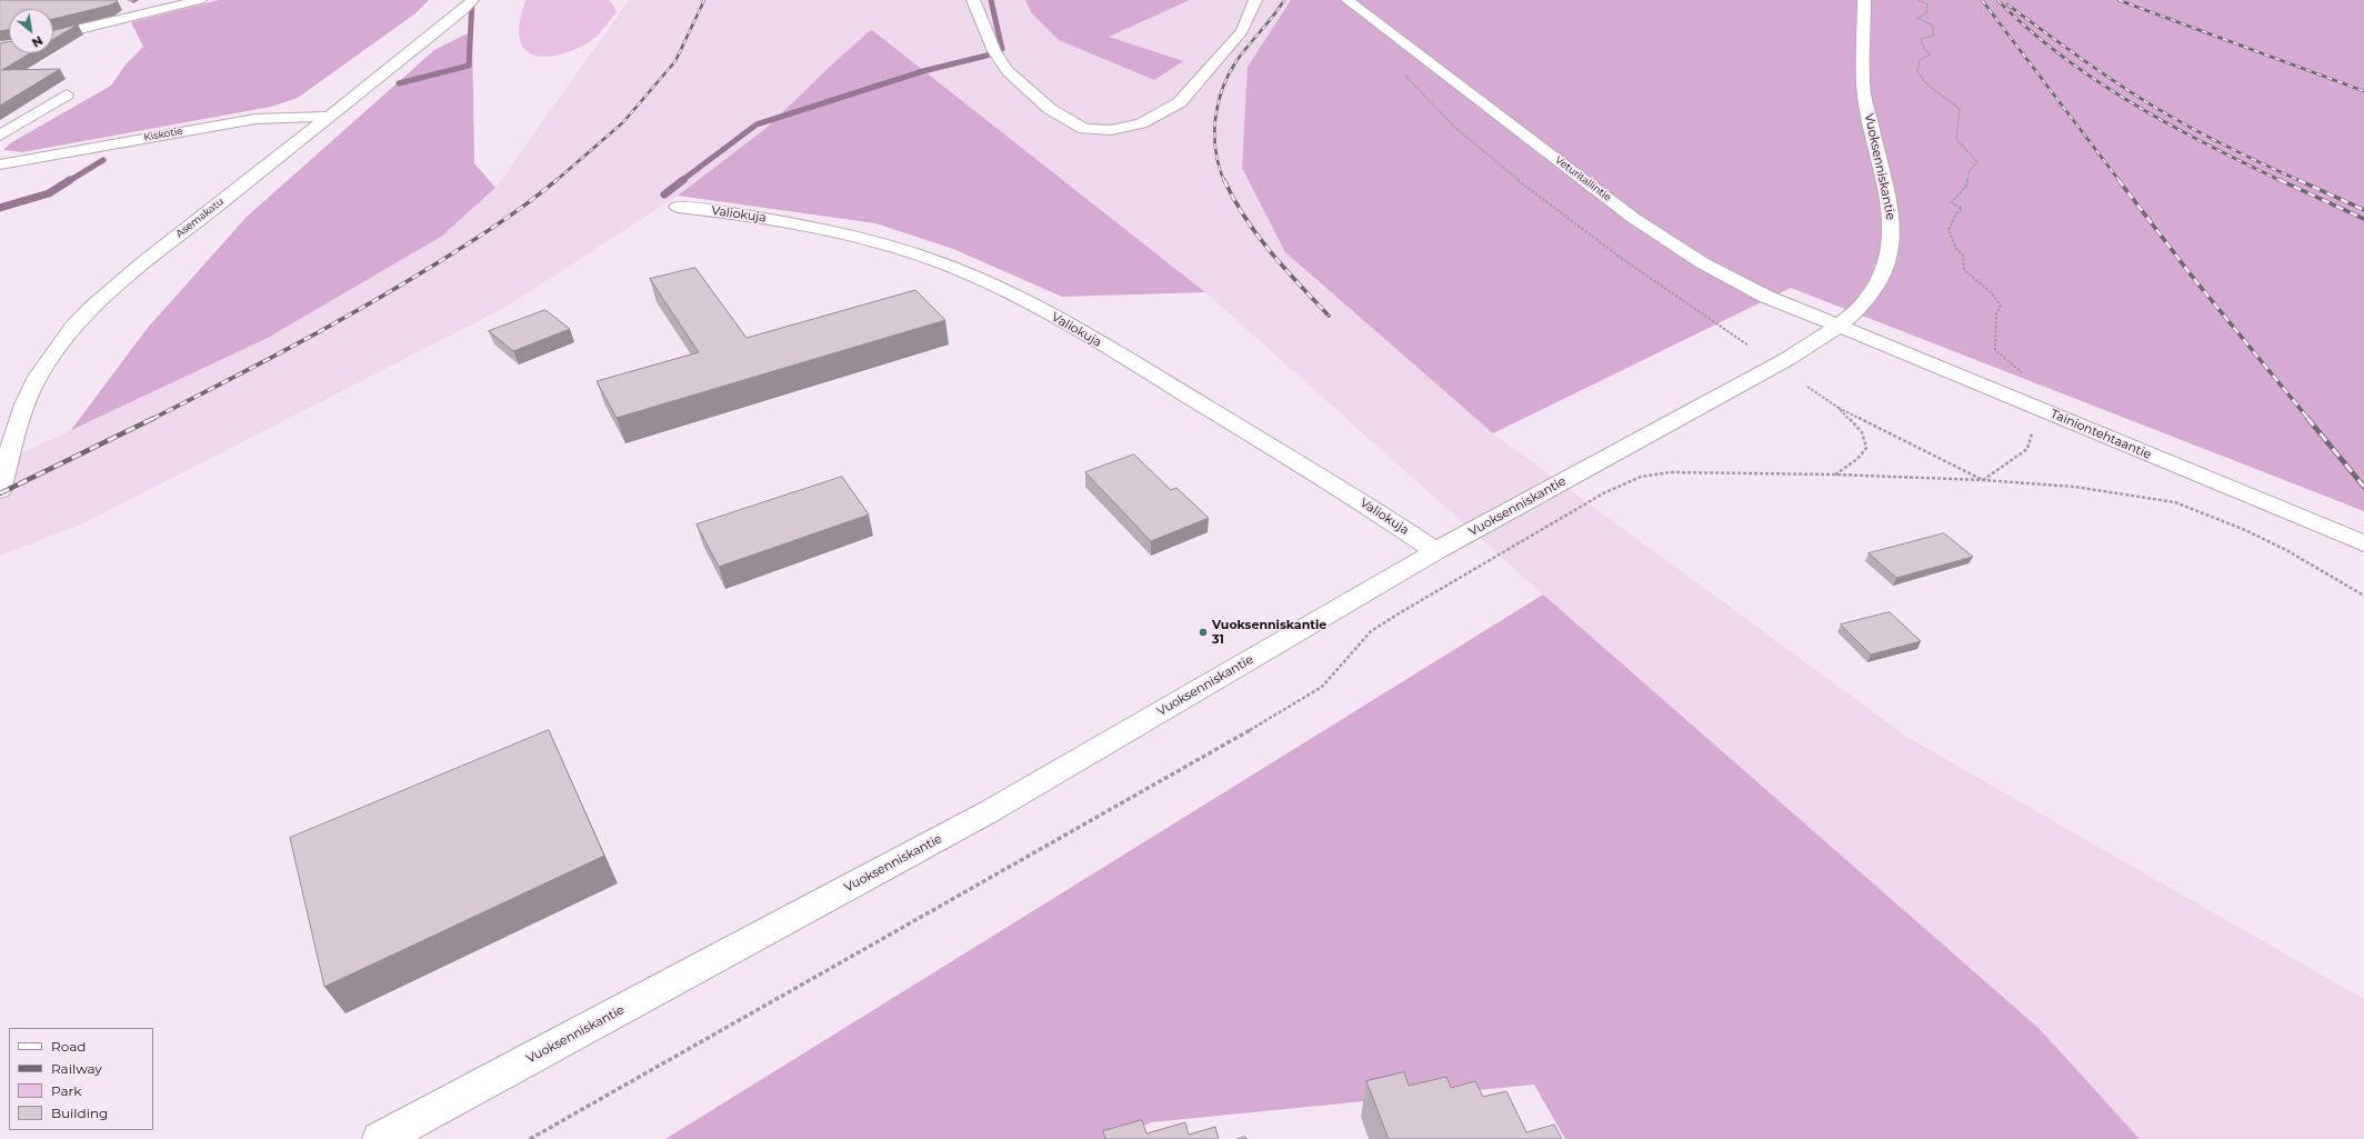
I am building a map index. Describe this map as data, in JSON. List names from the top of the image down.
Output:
{
  "streets": {
    "street": [
      "Kiskotie",
      "Vuoksenniskantie",
      "Veturitallintie",
      "Valiokuja",
      "Asemakatu",
      "Tainiontehtaantie"
    ]
  },
  "crossings": [
    ["Kiskotie", "Asemakatu"],
    ["Vuoksenniskantie", "Veturitallintie"],
    ["Vuoksenniskantie", "Valiokuja"],
    ["Vuoksenniskantie", "Tainiontehtaantie"],
    ["Veturitallintie", "Tainiontehtaantie"]
  ],
  "places": ["Vuoksenniskantie 31"],
  "legend": [
    "Road",
    "Railway",
    "Park",
    "Building"
  ],
  "north": "bottom right"
}
